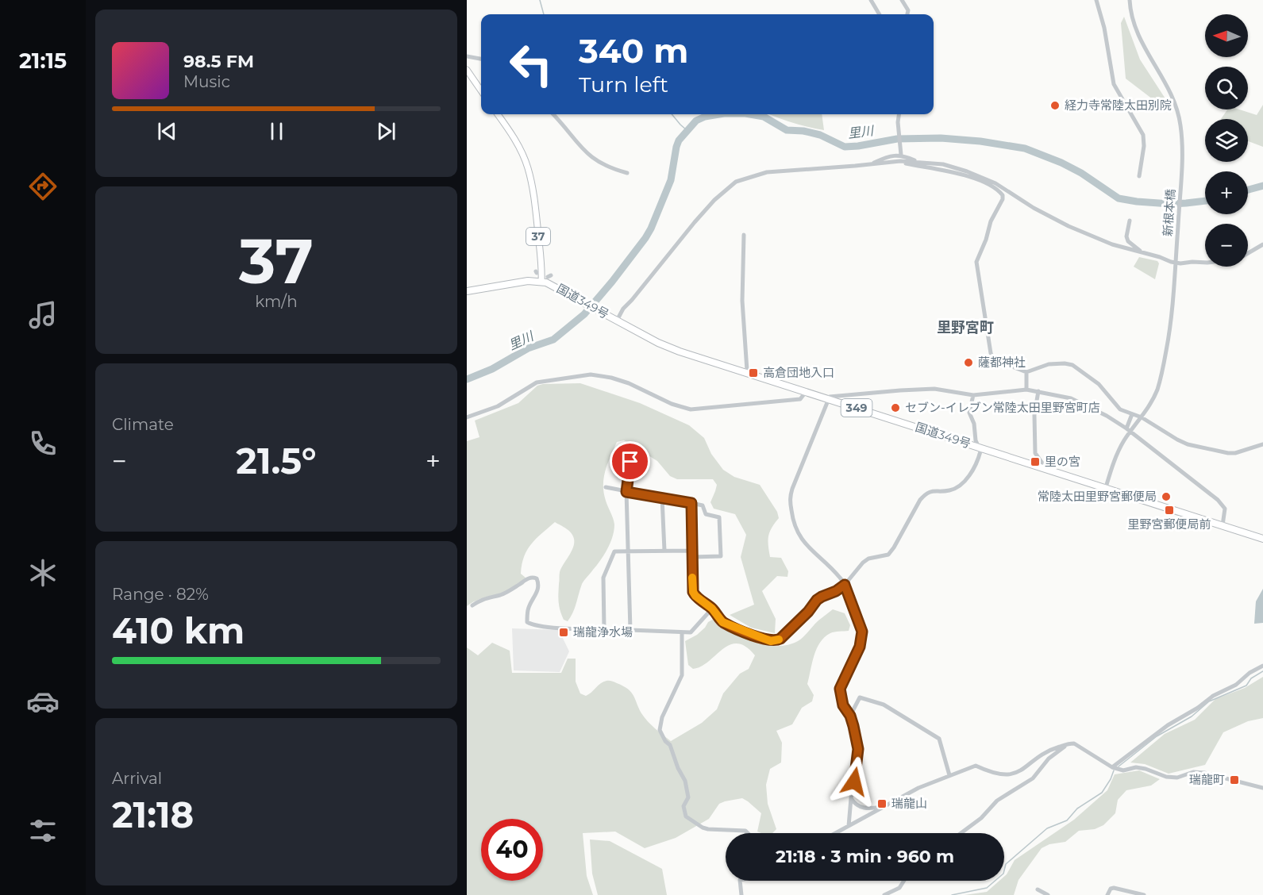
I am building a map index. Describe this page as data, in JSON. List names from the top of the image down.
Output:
{
  "streets": {
    "highway": ["国道349号", "349"],
    "main road": ["37"],
    "street": ["新根本橋"]
  },
  "crossings": [
    ["新根本橋", "国道349号"],
    ["37", "国道349号"]
  ],
  "districts": ["里野宮町"],
  "water": ["里川"],
  "places": {
    "other": [
      "経力寺常陸太田別院",
      "薩都神社",
      "セブン-イレブン常陸太田里野宮町店",
      "常陸太田里野宮郵便局"
    ],
    "transit": [
      "高倉団地入口",
      "里の宮",
      "里野宮郵便局前",
      "瑞龍浄水場",
      "瑞龍町",
      "瑞龍山"
    ]
  },
  "north": "left",
  "page": {
    "tabs": "21:15",
    "map_buttons": ["+", "−"],
    "turn": ["340 m", "Turn left"],
    "song": ["98.5 FM", "Music"],
    "tile": [
      ["37", "km/h"],
      "Climate",
      ["Range · 82%", "410 km"],
      ["Arrival", "21:18"]
    ],
    "heat": ["−", "21.5°", "+"],
    "limit": "40",
    "trip": "21:18 · 3 min · 960 m"
  }
}
